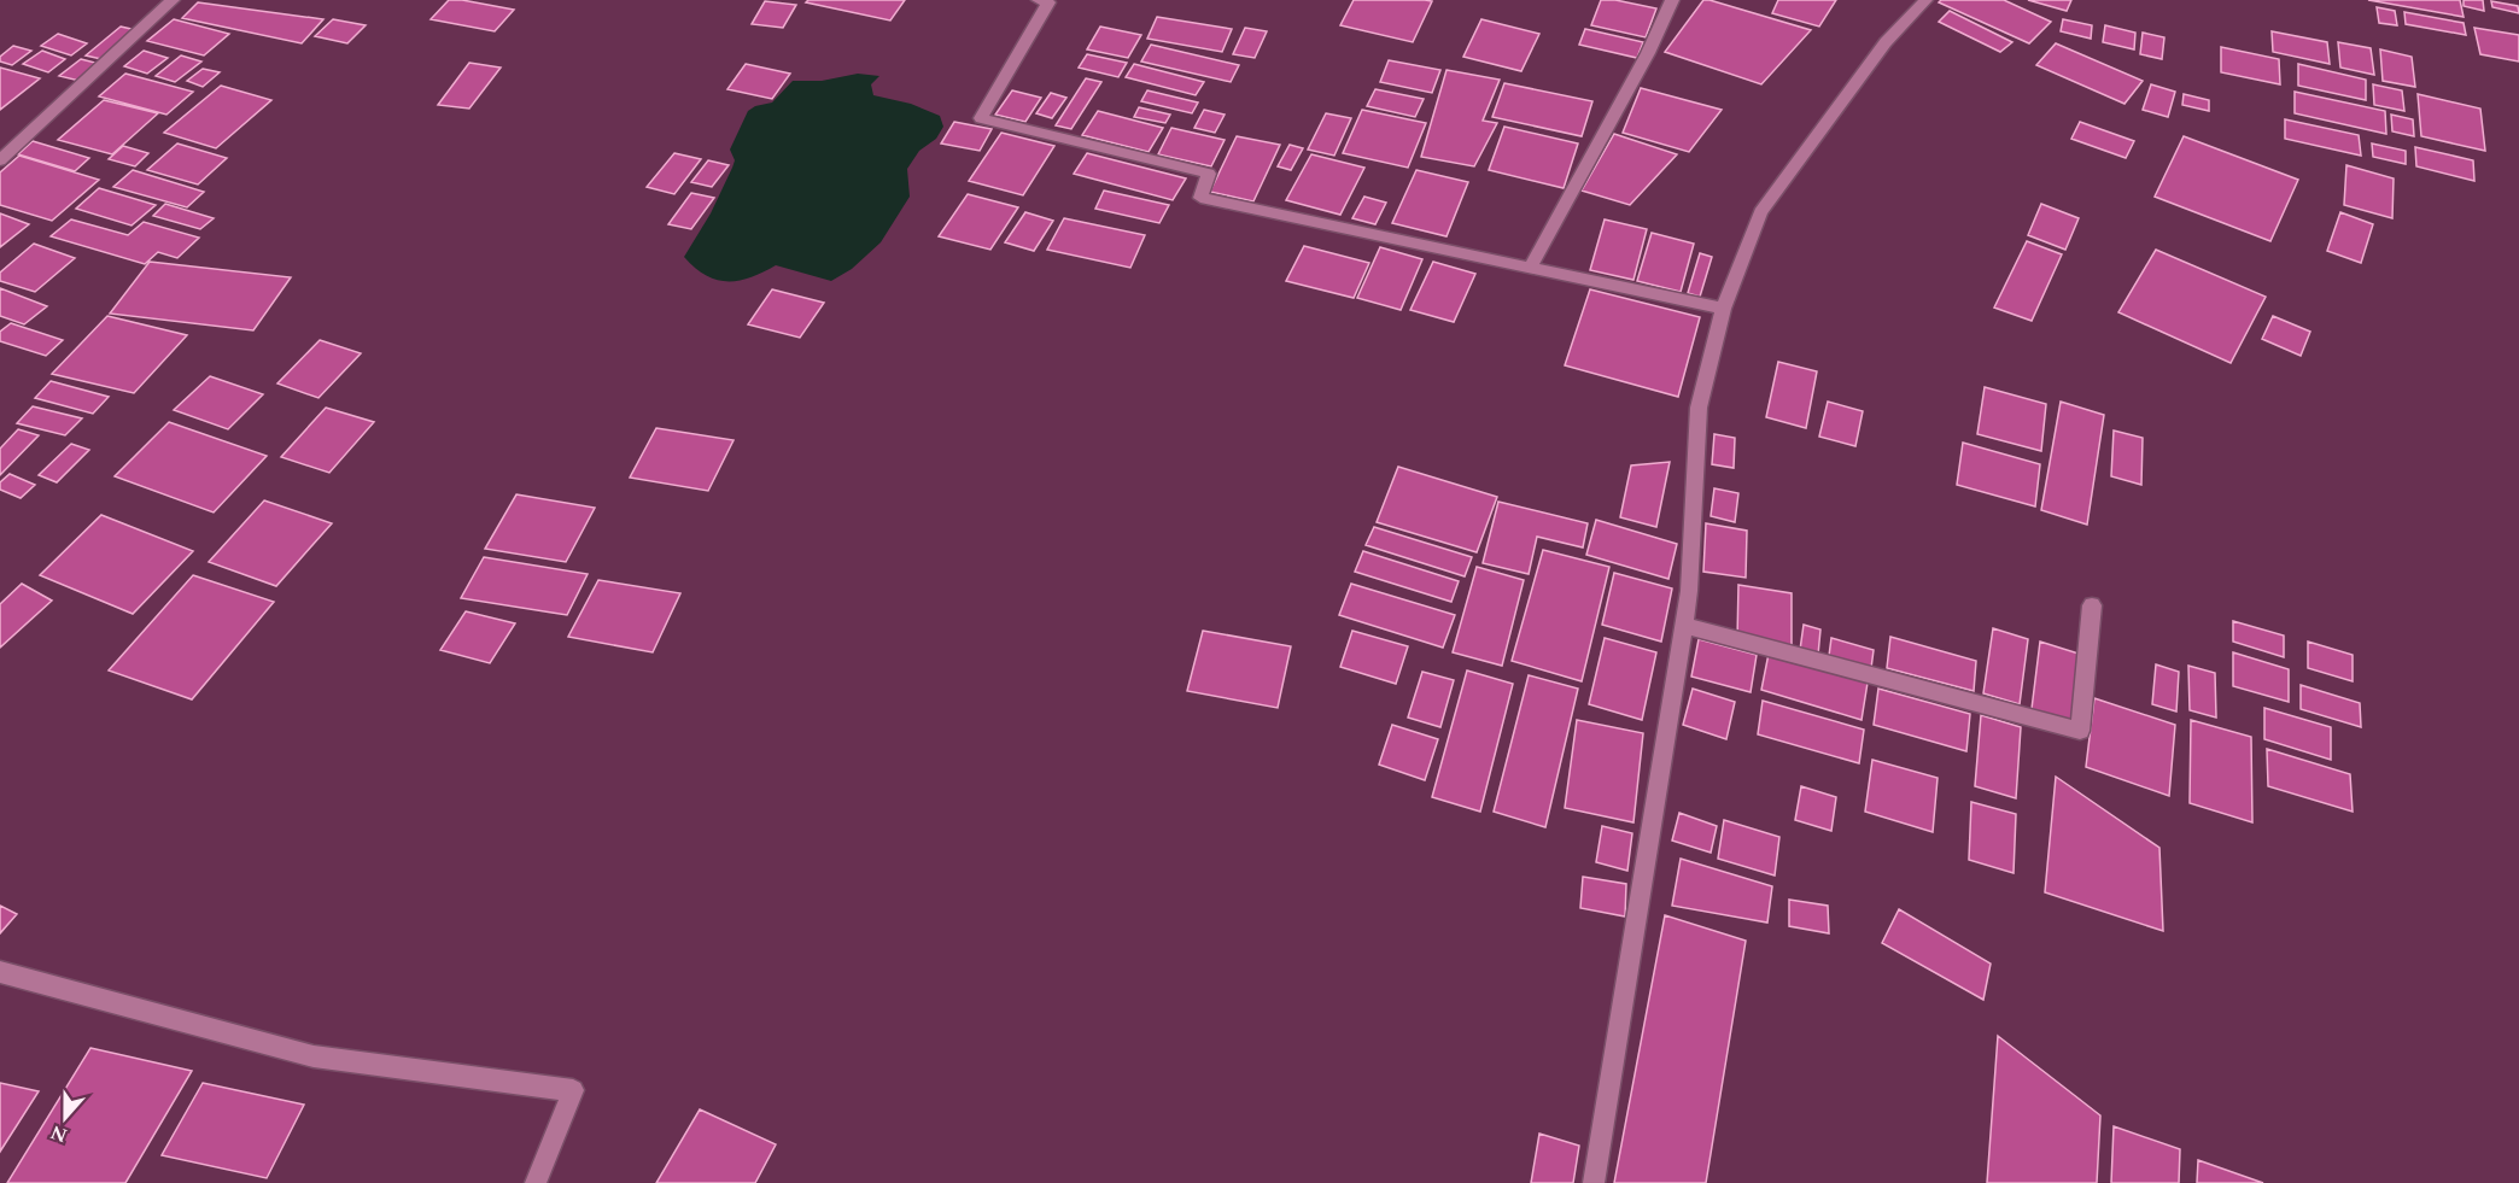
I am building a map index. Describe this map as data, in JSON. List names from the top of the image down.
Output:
{
  "north": "bottom"
}
